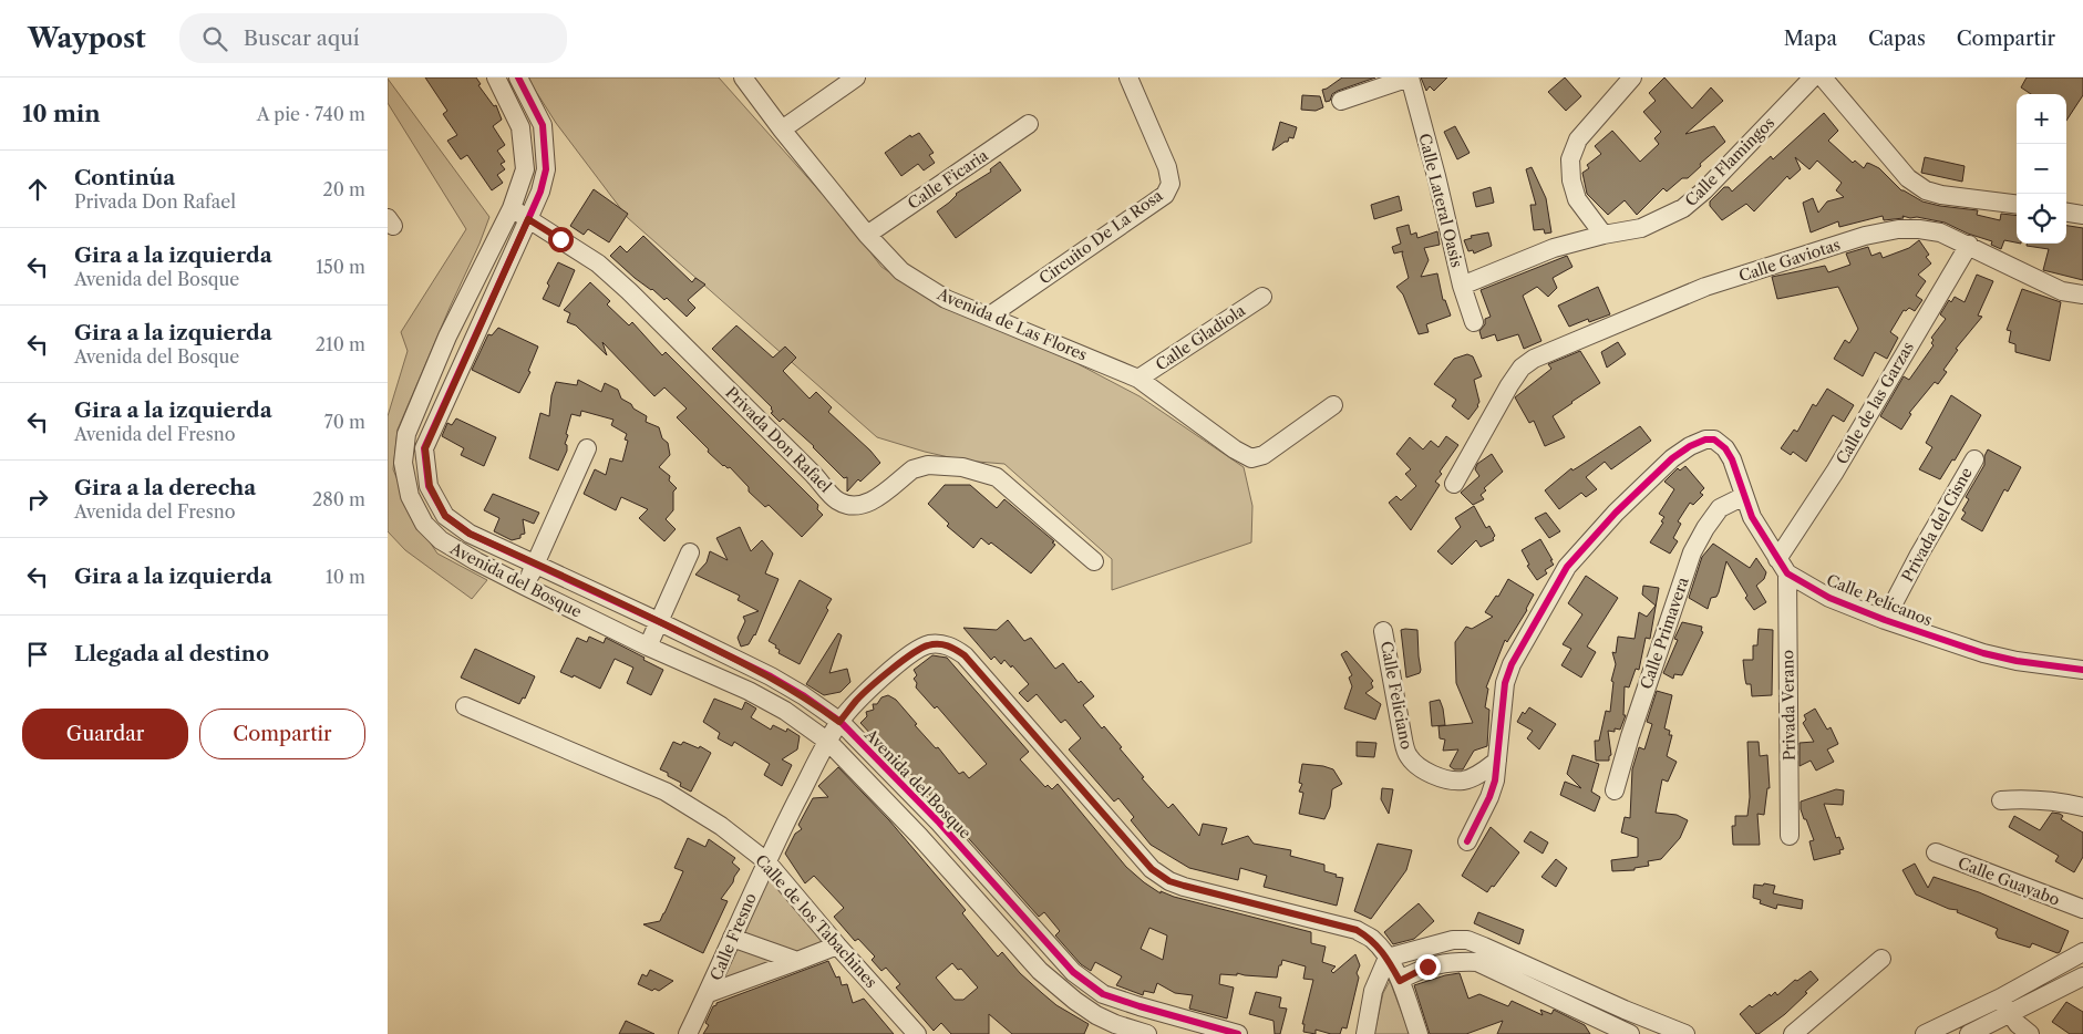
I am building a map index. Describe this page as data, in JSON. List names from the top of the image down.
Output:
{
  "streets": {
    "street": [
      "Calle Flamingos",
      "Calle Ficaria",
      "Calle Lateral Oasis",
      "Circuito De La Rosa",
      "Calle Gaviotas",
      "Avenida de Las Flores",
      "Calle Gladiola",
      "Calle de las Garzas",
      "Privada Don Rafael",
      "Privada del Cisne",
      "Avenida del Bosque",
      "Calle Pelícanos",
      "Calle Primavera",
      "Calle Feliciano",
      "Privada Verano",
      "Calle Guayabo",
      "Calle de los Tabachines",
      "Calle Fresno"
    ]
  },
  "crossings": [
    ["Calle Flamingos", "Calle Lateral Oasis"],
    ["Calle Ficaria", "Avenida de Las Flores"],
    ["Circuito De La Rosa", "Avenida de Las Flores"],
    ["Calle Gaviotas", "Calle de las Garzas"],
    ["Avenida de Las Flores", "Calle Gladiola"],
    ["Calle de las Garzas", "Calle Pelícanos"],
    ["Calle de las Garzas", "Privada Verano"],
    ["Privada Don Rafael", "Avenida del Bosque"],
    ["Privada del Cisne", "Calle Pelícanos"],
    ["Avenida del Bosque", "Calle Fresno"],
    ["Calle Pelícanos", "Calle Primavera"],
    ["Calle Pelícanos", "Calle Feliciano"],
    ["Calle Pelícanos", "Privada Verano"],
    ["Calle de los Tabachines", "Calle Fresno"]
  ],
  "page": {
    "header": "Waypost",
    "search": "Buscar aquí",
    "nav": ["Mapa", "Capas", "Compartir"],
    "heading": ["10 min", "A pie · 740 m"],
    "map_buttons": ["+", "−"],
    "list": [
      ["Continúa", "Privada Don Rafael", "20 m"],
      ["Gira a la izquierda", "Avenida del Bosque", "150 m"],
      ["Gira a la izquierda", "Avenida del Bosque", "210 m"],
      ["Gira a la izquierda", "Avenida del Fresno", "70 m"],
      ["Gira a la derecha", "Avenida del Fresno", "280 m"],
      ["Gira a la izquierda", "10 m"],
      "Llegada al destino"
    ],
    "buttons": ["Guardar", "Compartir"]
  }
}
